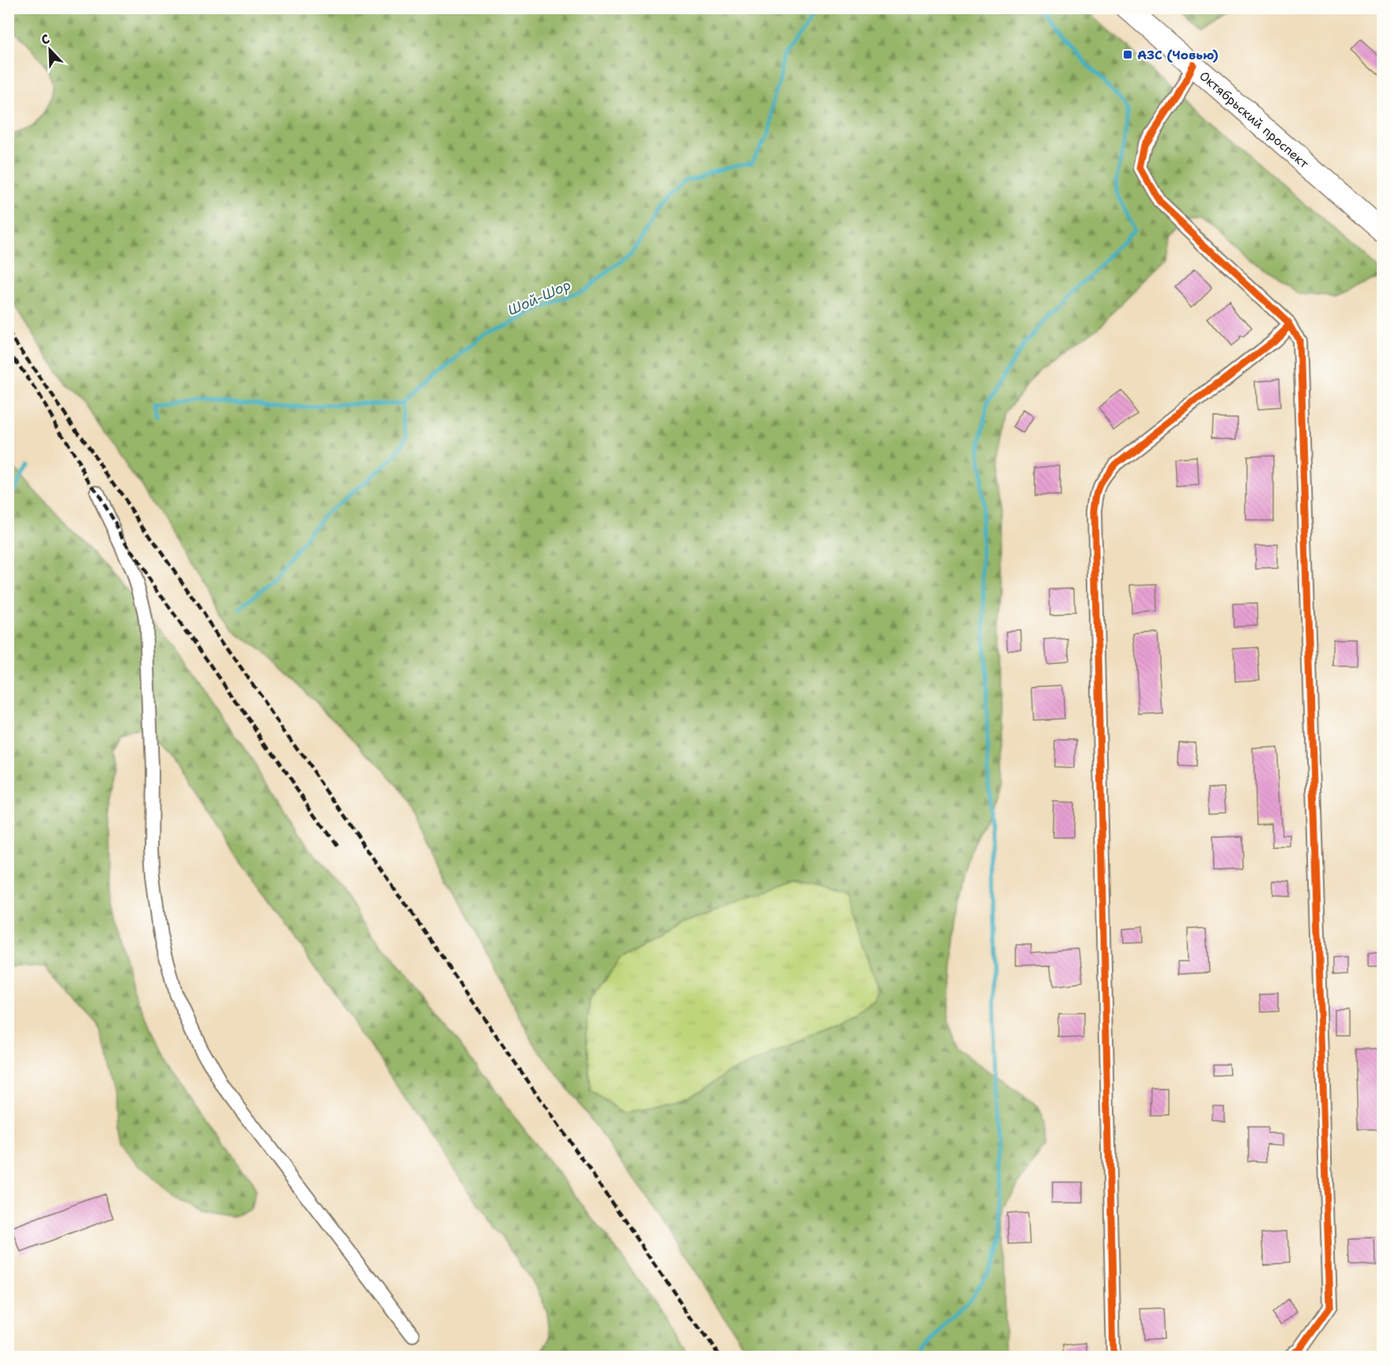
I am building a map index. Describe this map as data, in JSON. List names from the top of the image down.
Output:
{
  "streets": {
    "main road": ["Октябрьский проспект"]
  },
  "water": ["Шой-Шор"],
  "places": {
    "transit": ["АЗС (Човью)"]
  },
  "north": "top left"
}
